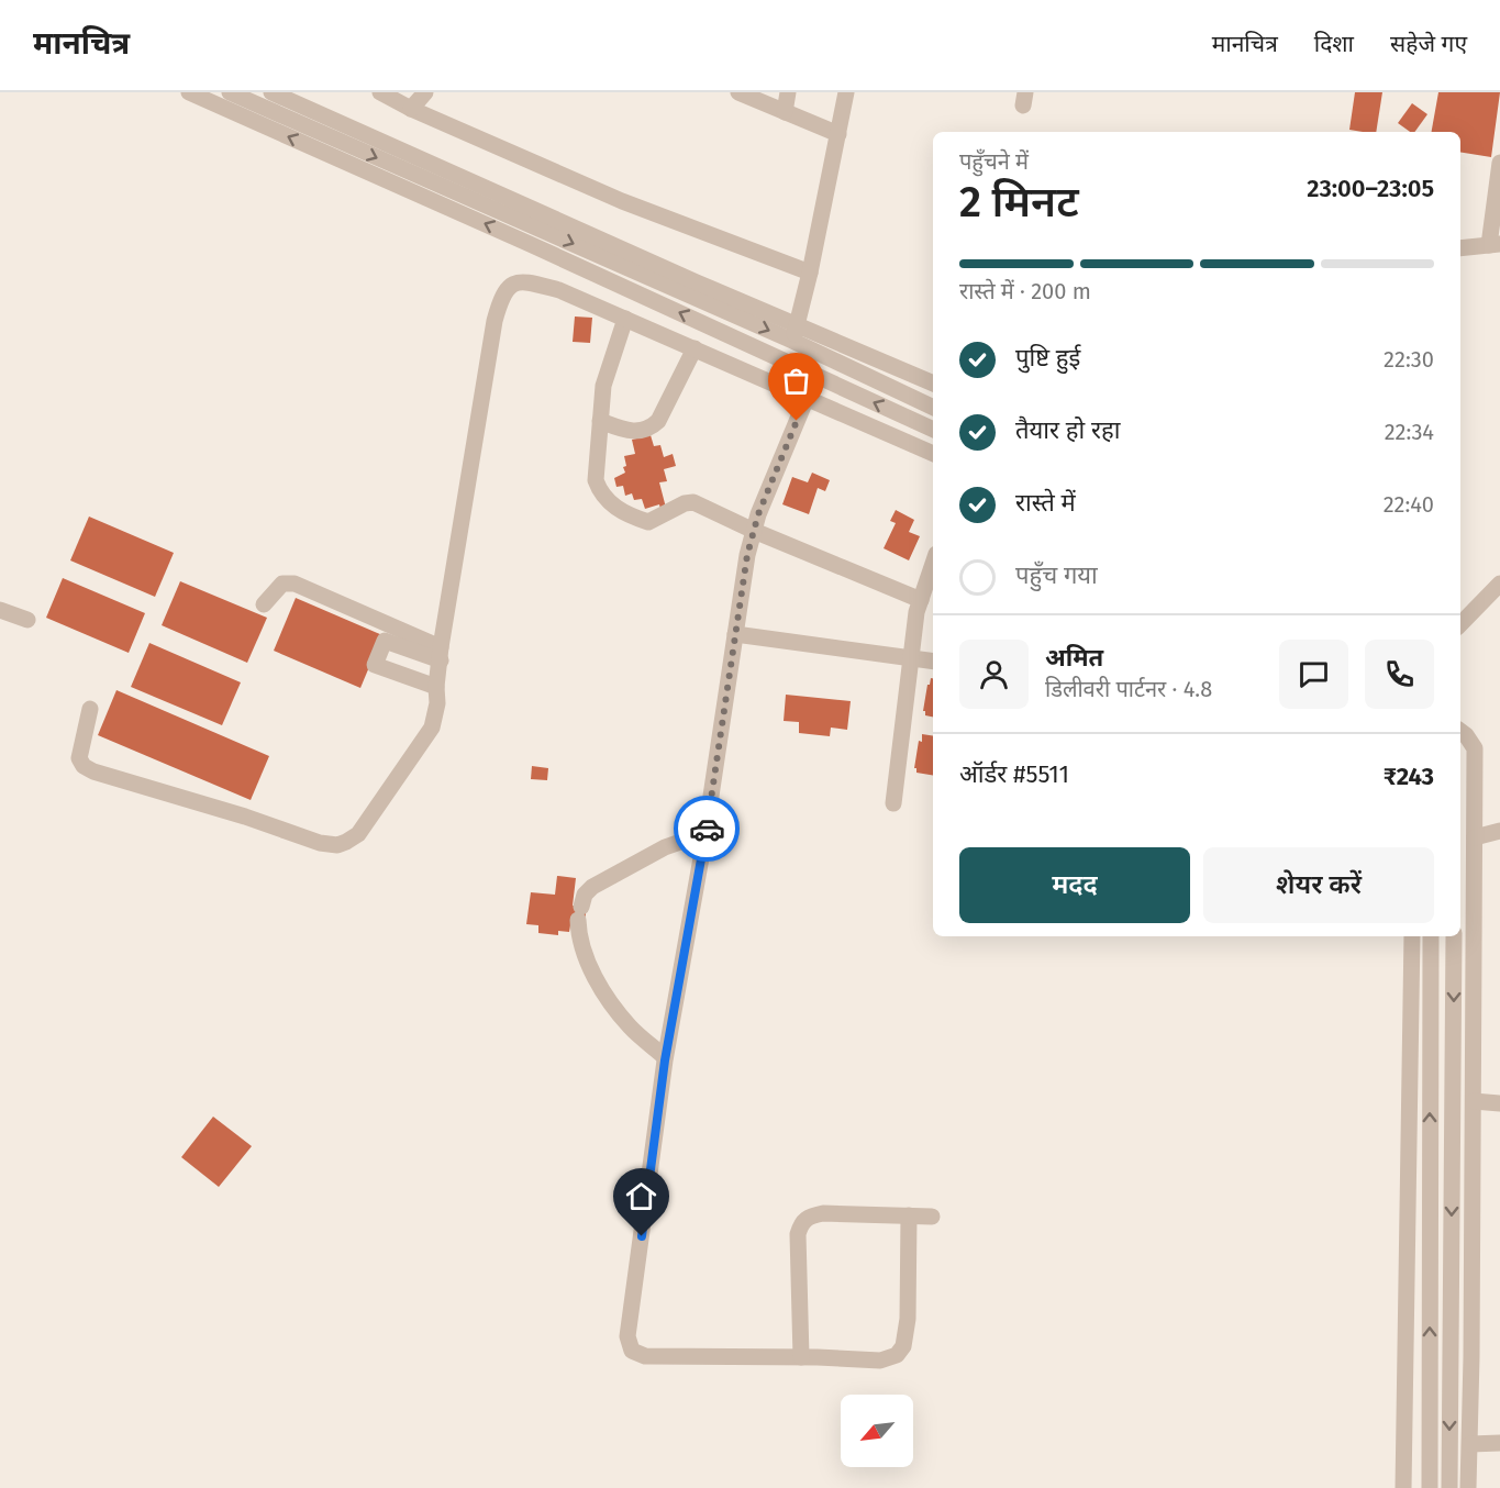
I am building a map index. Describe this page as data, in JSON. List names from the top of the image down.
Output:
{
  "north": "bottom left",
  "page": {
    "header": "मानचित्र",
    "nav": ["मानचित्र", "दिशा", "सहेजे गए"],
    "heading": ["2 मिनट", "पहुँचने में", "23:00–23:05"],
    "panel": [
      "अमित",
      "डिलीवरी पार्टनर · 4.8",
      "ऑर्डर #5511",
      "₹243"
    ],
    "bar": "रास्ते में · 200 m",
    "list": [
      ["पुष्टि हुई", "22:30"],
      ["तैयार हो रहा", "22:34"],
      ["रास्ते में", "22:40"],
      "पहुँच गया"
    ],
    "buttons": ["मदद", "शेयर करें"]
  }
}
